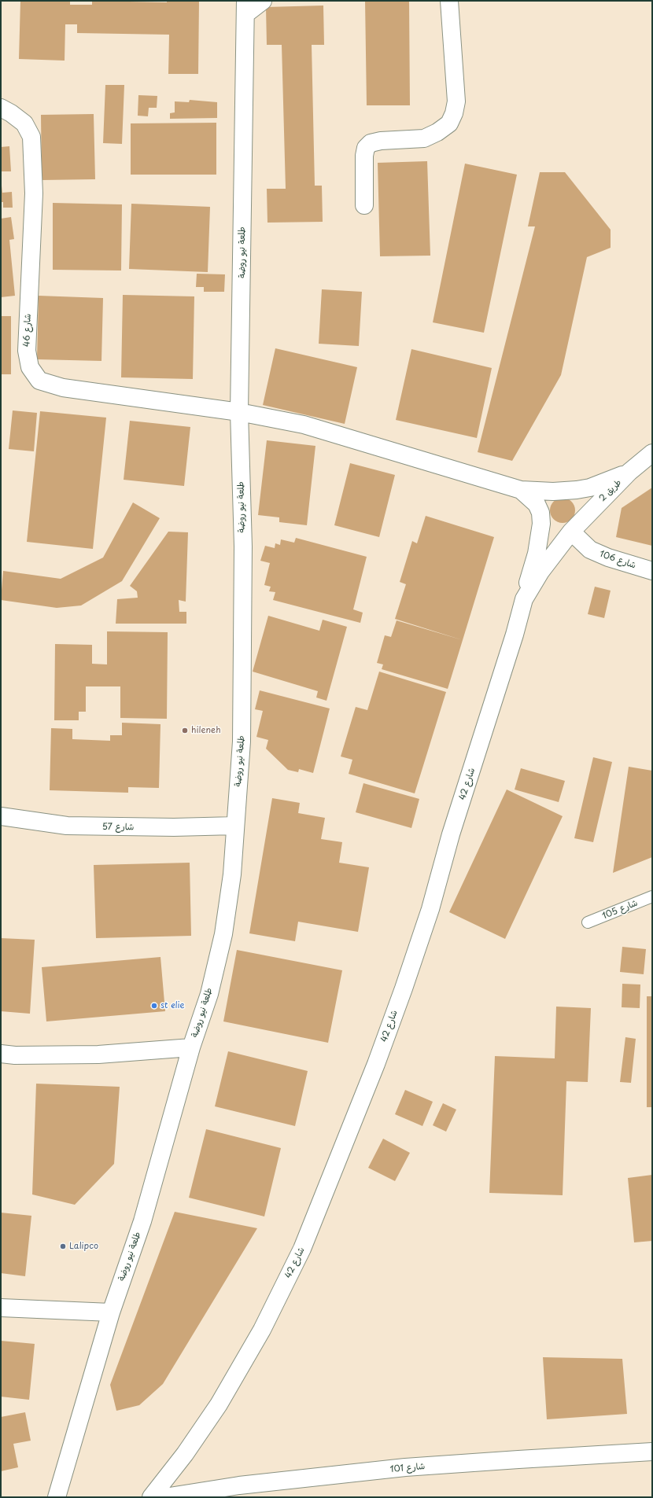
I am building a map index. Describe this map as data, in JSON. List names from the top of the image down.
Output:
{
  "streets": {
    "street": [
      "طلعة نيو روضة",
      "شارع 46",
      "طريق 2",
      "شارع 106",
      "شارع 42",
      "شارع 57",
      "شارع 101"
    ],
    "lane": ["شارع 105"]
  },
  "crossings": [
    ["طلعة نيو روضة", "شارع 46"],
    ["طلعة نيو روضة", "شارع 57"],
    ["طريق 2", "شارع 106"],
    ["طريق 2", "شارع 42"],
    ["شارع 106", "شارع 42"]
  ],
  "places": ["hileneh", "st elie", "Lalipco"]
}
